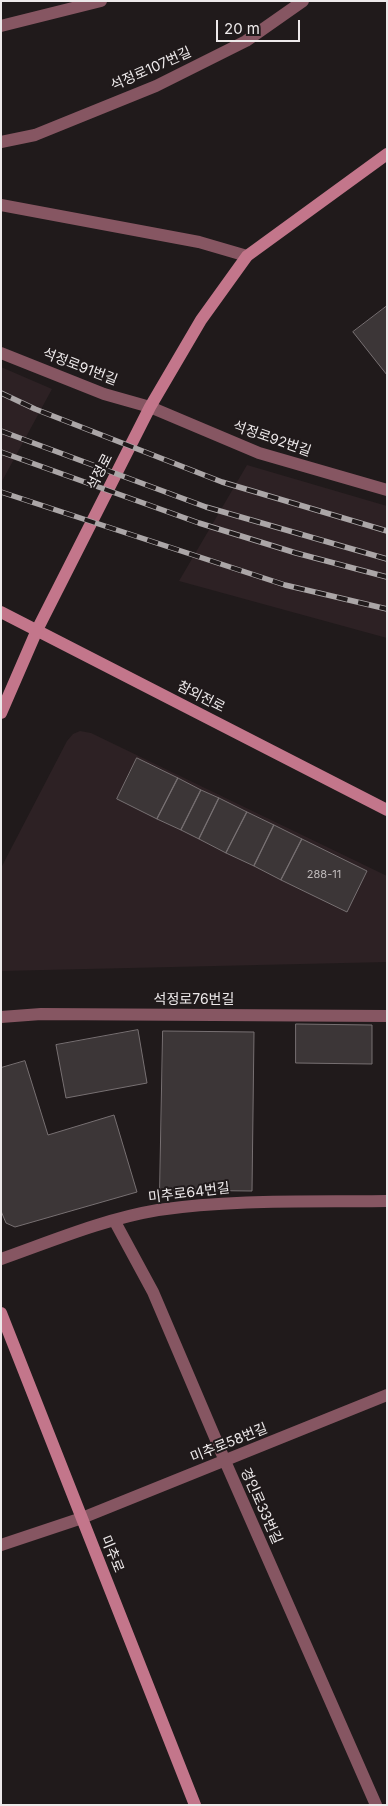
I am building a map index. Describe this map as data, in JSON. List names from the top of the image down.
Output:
{
  "streets": {
    "main road": ["석정로", "참외전로", "미추로"],
    "street": [
      "석정로107번길",
      "석정로91번길",
      "석정로92번길",
      "석정로76번길",
      "미추로64번길",
      "미추로58번길",
      "경인로33번길"
    ]
  },
  "crossings": [
    ["석정로91번길", "석정로92번길"],
    ["석정로91번길", "석정로"],
    ["석정로92번길", "석정로"],
    ["석정로", "참외전로"],
    ["미추로64번길", "경인로33번길"],
    ["미추로58번길", "경인로33번길"],
    ["미추로58번길", "미추로"]
  ],
  "house_numbers": ["288-11"],
  "scale_bar": "20 m"
}
